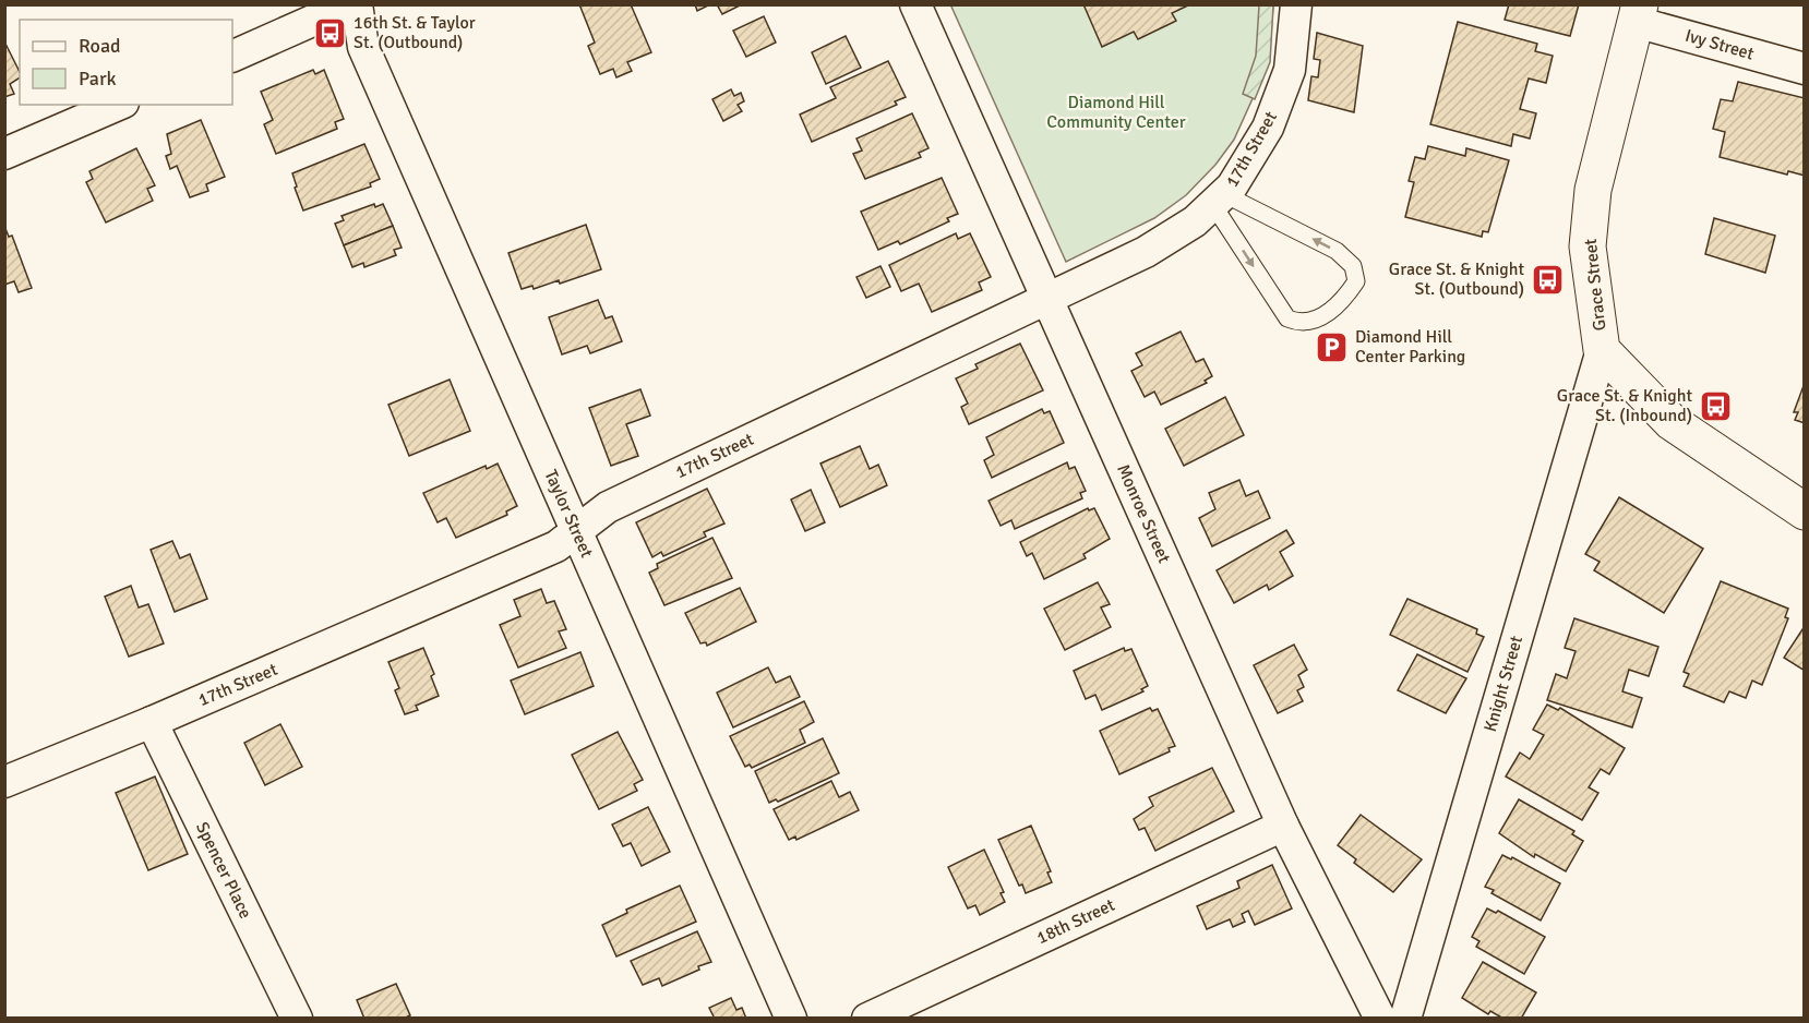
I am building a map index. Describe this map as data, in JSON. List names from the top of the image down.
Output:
{
  "streets": {
    "main road": ["Grace Street"],
    "street": [
      "Ivy Street",
      "17th Street",
      "Taylor Street",
      "Monroe Street",
      "Knight Street",
      "Spencer Place",
      "18th Street"
    ]
  },
  "crossings": [
    ["Ivy Street", "Grace Street"],
    ["17th Street", "Taylor Street"],
    ["17th Street", "Monroe Street"],
    ["17th Street", "Spencer Place"],
    ["Grace Street", "Knight Street"],
    ["Monroe Street", "18th Street"]
  ],
  "parks": ["Diamond Hill Community Center"],
  "places": {
    "bus stop": ["16th St. & Taylor St. (Outbound)", "Grace St. & Knight St. (Outbound)", "Grace St. & Knight St. (Inbound)"],
    "parking": ["Diamond Hill Center Parking"]
  },
  "legend": ["Road", "Park"]
}
